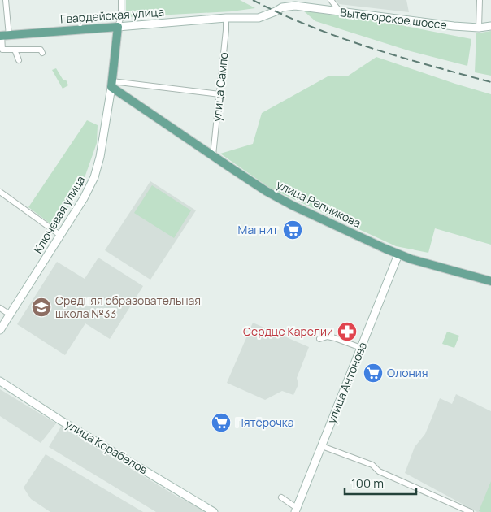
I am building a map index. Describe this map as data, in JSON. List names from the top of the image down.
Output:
{
  "streets": {
    "main road": [
      "Гвардейская улица",
      "Вытегорское шоссе",
      "улица Репникова",
      "Ключевая улица",
      "улица Антонова",
      "улица Корабелов"
    ],
    "street": ["улица Сампо"]
  },
  "crossings": [
    ["Гвардейская улица", "Вытегорское шоссе"],
    ["Гвардейская улица", "улица Сампо"],
    ["Гвардейская улица", "Ключевая улица"],
    ["Вытегорское шоссе", "улица Сампо"],
    ["улица Сампо", "улица Репникова"],
    ["улица Репникова", "Ключевая улица"],
    ["улица Репникова", "улица Антонова"]
  ],
  "places": {
    "supermarket": ["Магнит", "Олония", "Пятёрочка"],
    "school or university": ["Средняя образовательная школа №33"],
    "pharmacy": ["Сердце Карелии"]
  },
  "scale_bar": "100 m"
}
